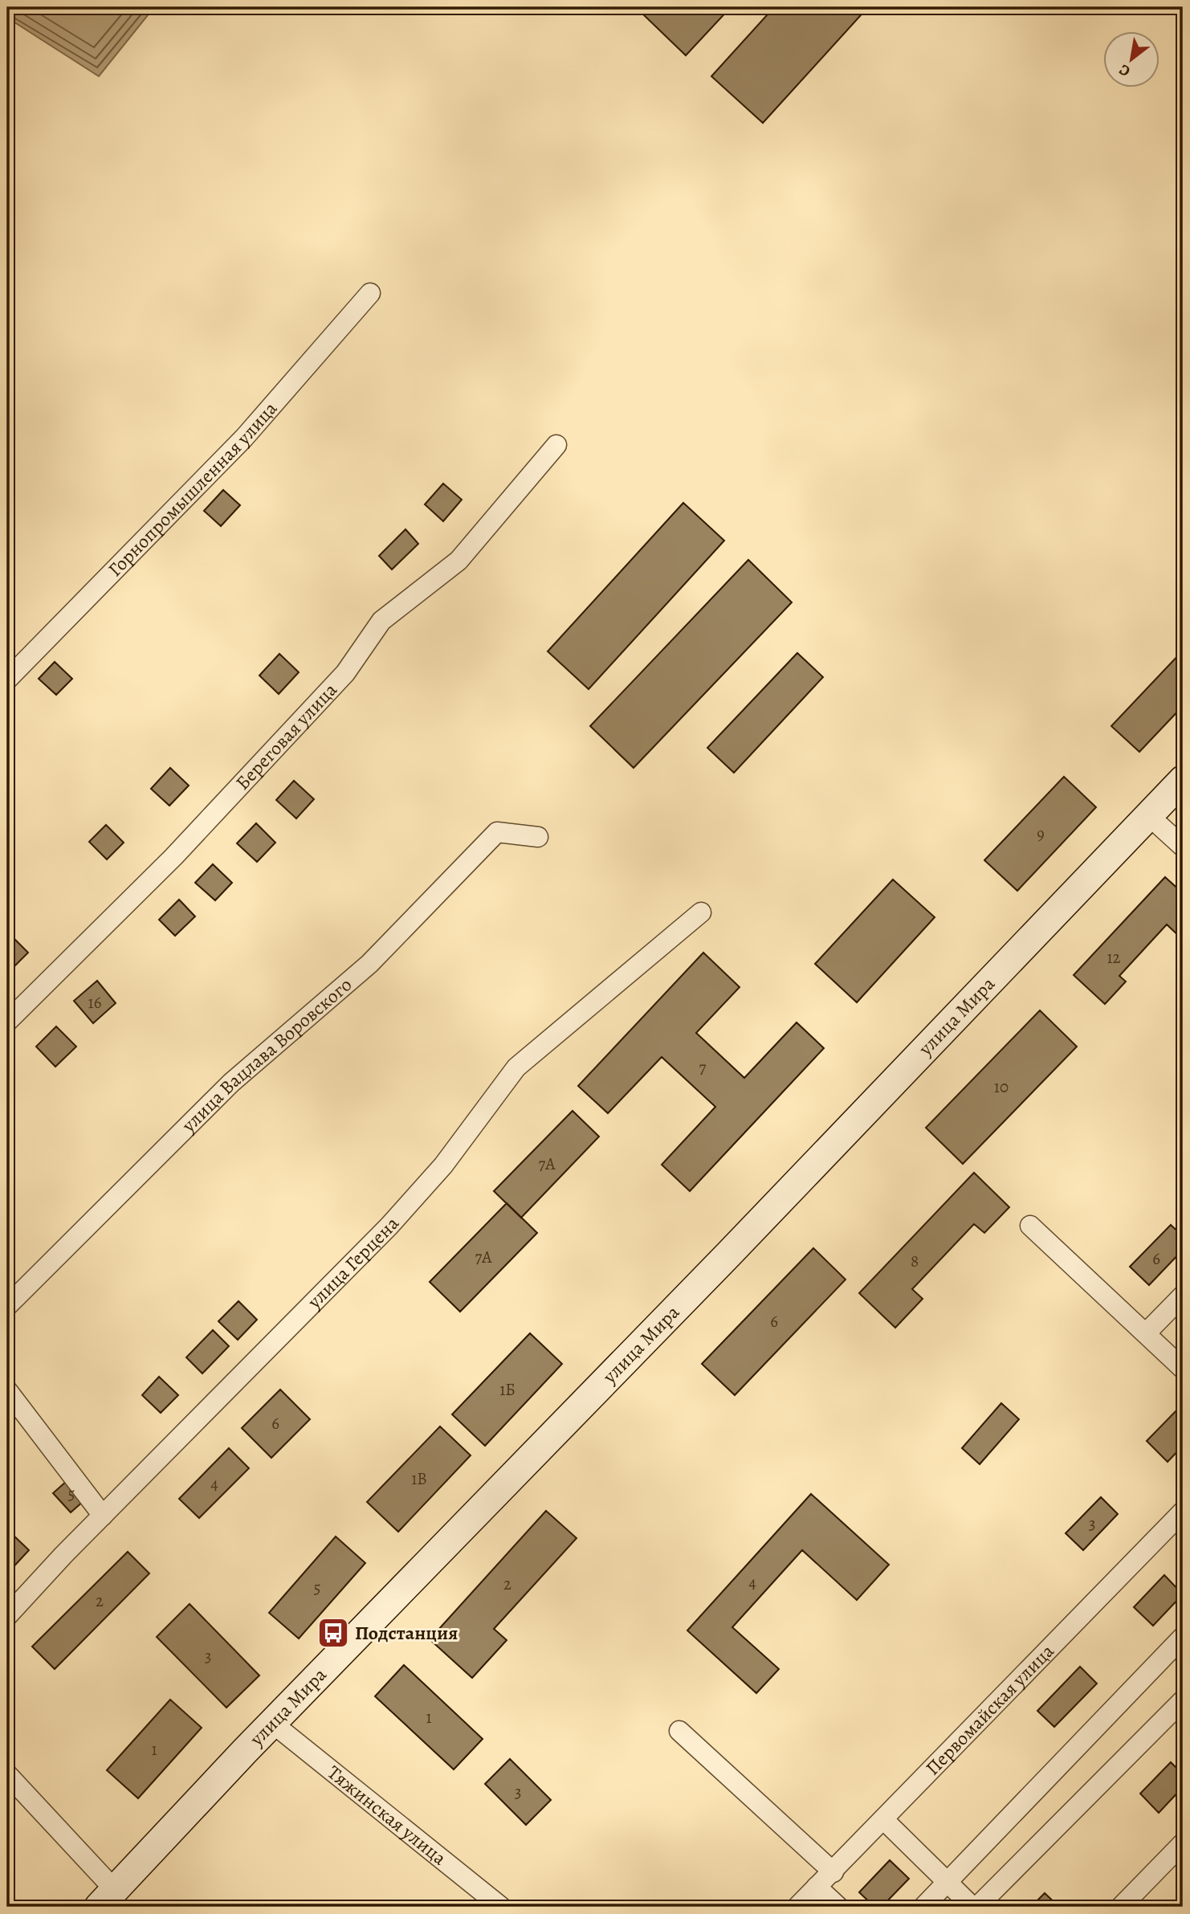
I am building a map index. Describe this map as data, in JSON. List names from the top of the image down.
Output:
{
  "streets": {
    "main road": ["улица Мира"],
    "street": [
      "Горнопромышленная улица",
      "Береговая улица",
      "улица Вацлава Воровского",
      "улица Герцена",
      "Первомайская улица",
      "Тяжинская улица"
    ]
  },
  "crossings": [
    ["улица Мира", "Тяжинская улица"]
  ],
  "places": {
    "bus stop": ["Подстанция"]
  },
  "house_numbers": [
    "9",
    "12",
    "16",
    "7",
    "10",
    "7А",
    "7А",
    "6",
    "8",
    "6",
    "1Б",
    "6",
    "1В",
    "4",
    "5",
    "3",
    "4",
    "2",
    "5",
    "2",
    "3",
    "1",
    "1",
    "3"
  ],
  "north": "bottom left"
}
